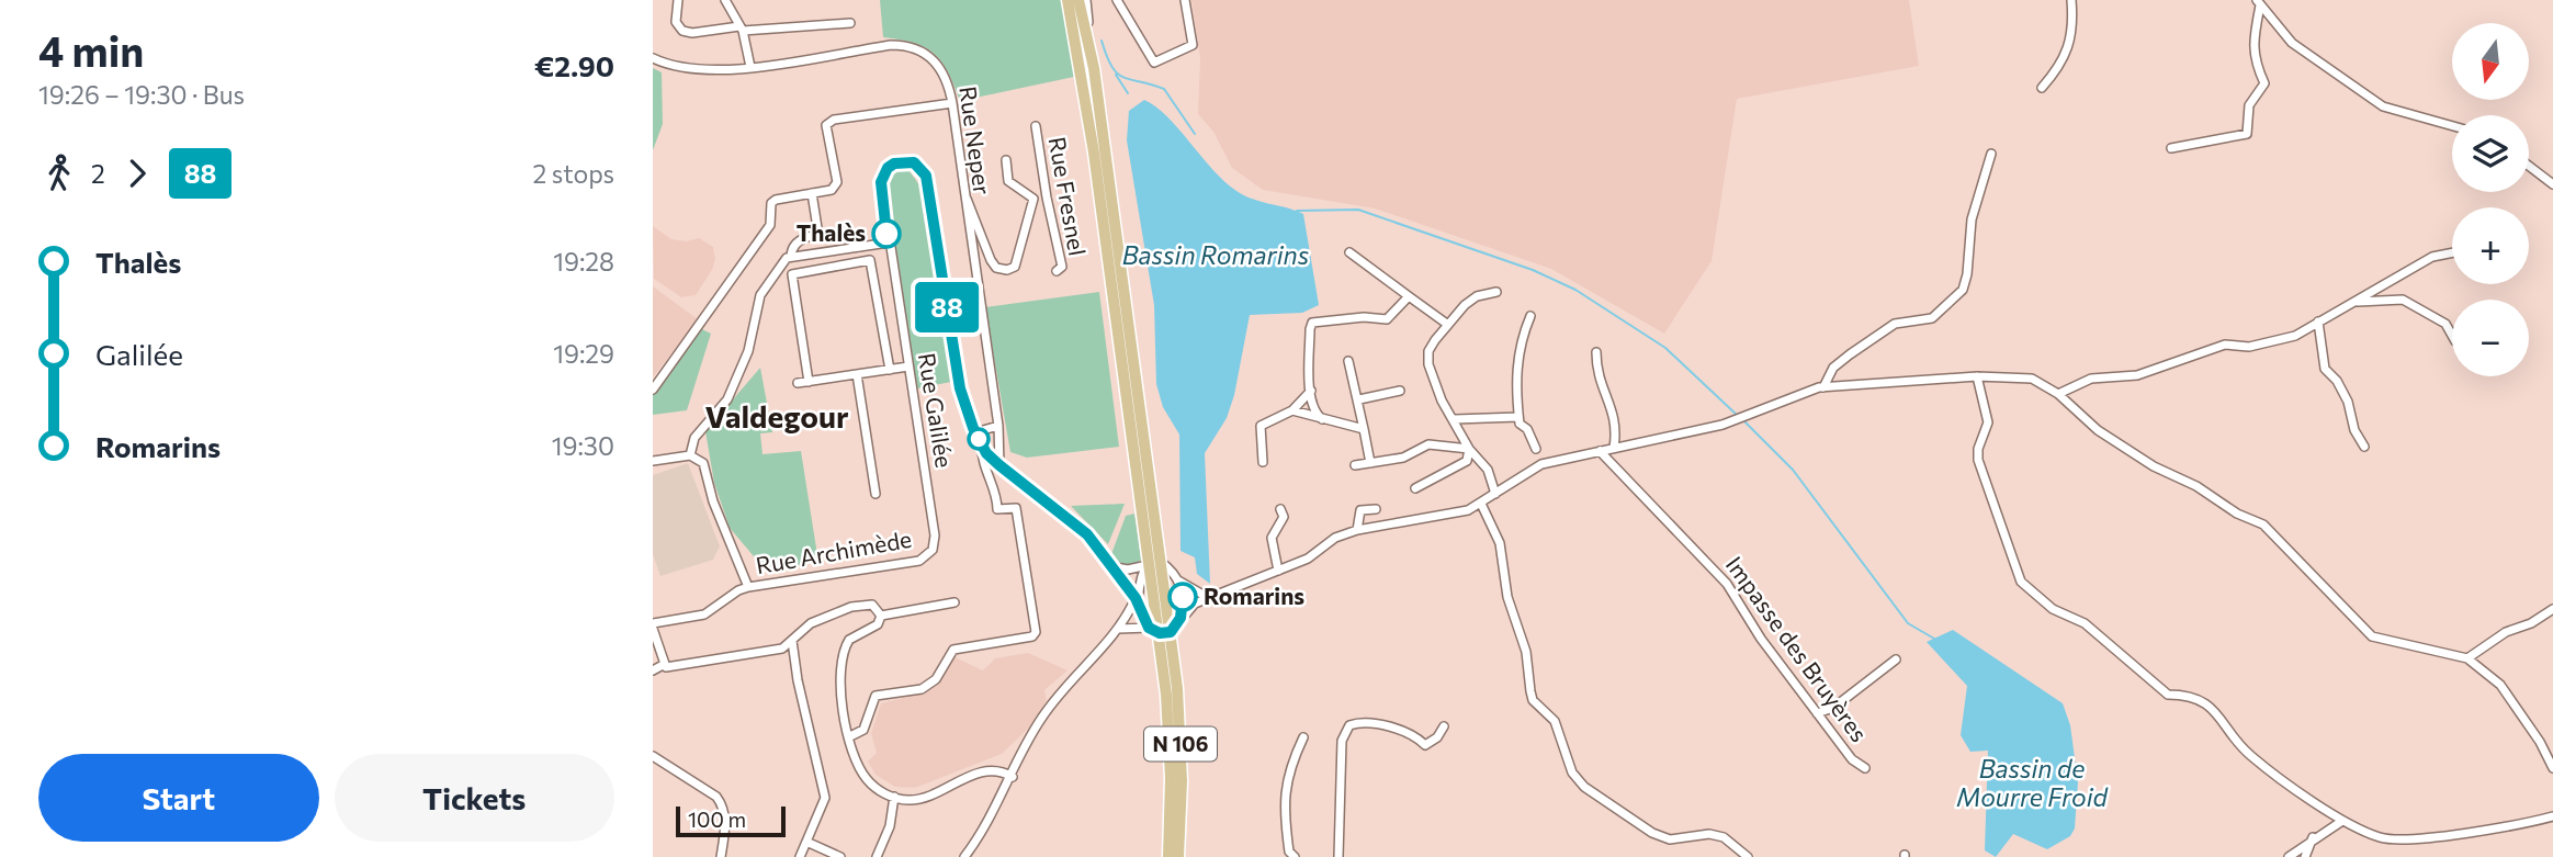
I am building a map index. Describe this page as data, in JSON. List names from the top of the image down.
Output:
{
  "streets": {
    "main road": ["N 106"],
    "street": [
      "Rue Neper",
      "Rue Fresnel",
      "Rue Galilée",
      "Rue Archimède",
      "Impasse des Bruyères"
    ]
  },
  "crossings": [
    ["Rue Neper", "Rue Galilée"],
    ["Rue Galilée", "Rue Archimède"]
  ],
  "districts": ["Valdegour"],
  "water": ["Bassin Romarins", "Bassin de Mourre Froid"],
  "places": ["Thalès", "Romarins"],
  "lines": ["bus line 88"],
  "scale_bar": "100 m",
  "north": "bottom",
  "page": {
    "heading": ["4 min", "19:26 – 19:30 · Bus", "€2.90"],
    "on_map": "88",
    "map_buttons": ["+", "−"],
    "legs": ["2", "88", "2 stops"],
    "list": [
      {
        "name": "Thalès",
        "value": "19:28"
      },
      {
        "name": "Galilée",
        "value": "19:29"
      },
      {
        "name": "Romarins",
        "value": "19:30"
      }
    ],
    "buttons": ["Start", "Tickets"],
    "scale": "100 m"
  }
}
